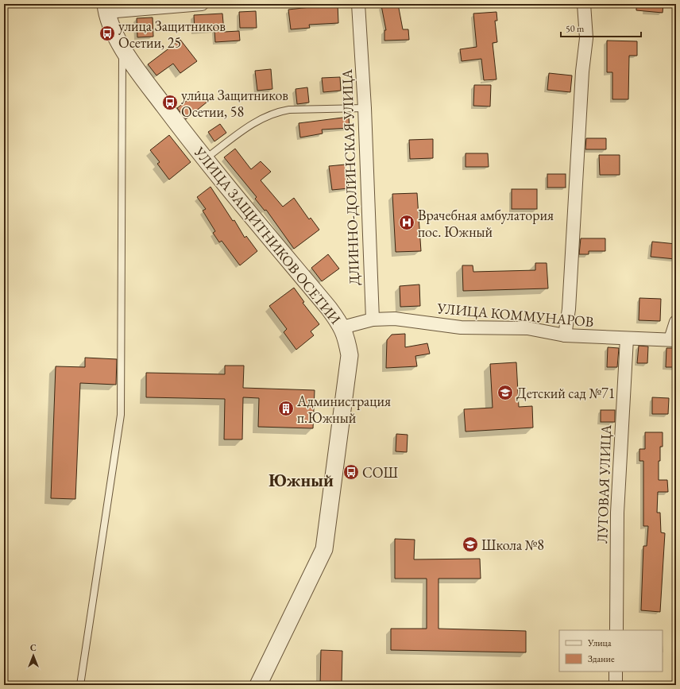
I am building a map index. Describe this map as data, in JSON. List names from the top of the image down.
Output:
{
  "streets": {
    "street": [
      "ДЛИННО-ДОЛИНСКАЯ УЛИЦА",
      "УЛИЦА ЗАЩИТНИКОВ ОСЕТИИ",
      "УЛИЦА КОММУНАРОВ",
      "ЛУГОВАЯ УЛИЦА"
    ]
  },
  "crossings": [
    ["ДЛИННО-ДОЛИНСКАЯ УЛИЦА", "УЛИЦА КОММУНАРОВ"],
    ["УЛИЦА КОММУНАРОВ", "ЛУГОВАЯ УЛИЦА"]
  ],
  "districts": ["Южный"],
  "places": {
    "bus stop": ["улица Защитников Осетии, 25", "улица Защитников Осетии, 58", "СОШ"],
    "hospital": ["Врачебная амбулатория пос. Южный"],
    "school or university": ["Детский сад №71", "Школа №8"],
    "building": ["Администрация п.Южный"]
  },
  "legend": ["Улица", "Здание"],
  "scale_bar": "50 m",
  "north": "top"
}
